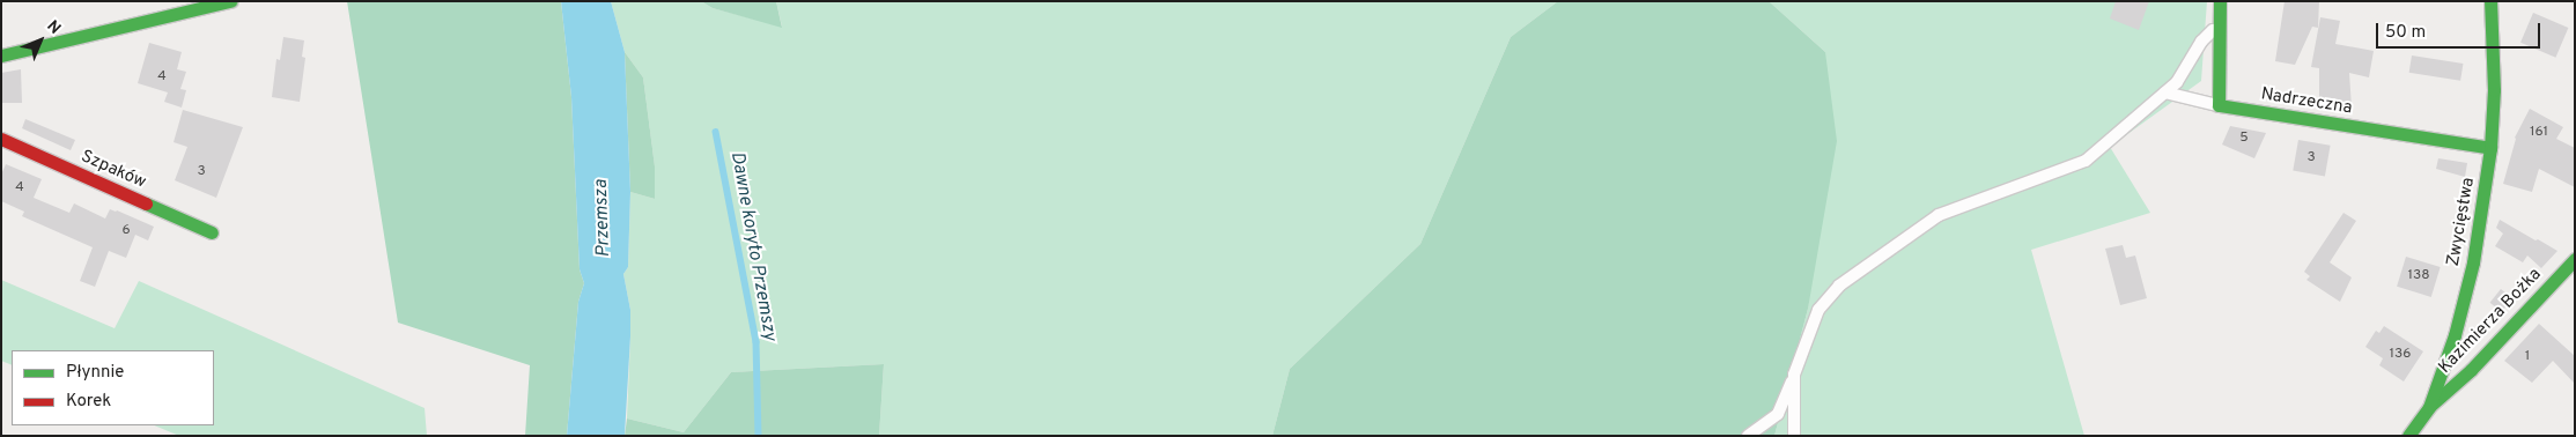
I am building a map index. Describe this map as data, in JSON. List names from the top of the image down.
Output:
{
  "streets": {
    "street": [
      "Nadrzeczna",
      "Szpaków",
      "Zwycięstwa",
      "Kazimierza Bożka"
    ]
  },
  "crossings": [
    ["Nadrzeczna", "Zwycięstwa"],
    ["Zwycięstwa", "Kazimierza Bożka"]
  ],
  "water": ["Przemsza", "Dawne koryto Przemszy"],
  "house_numbers": [
    "4",
    "161",
    "5",
    "3",
    "3",
    "4",
    "6",
    "138",
    "136",
    "1"
  ],
  "legend": ["Płynnie", "Korek"],
  "scale_bar": "50 m",
  "north": "top right"
}
